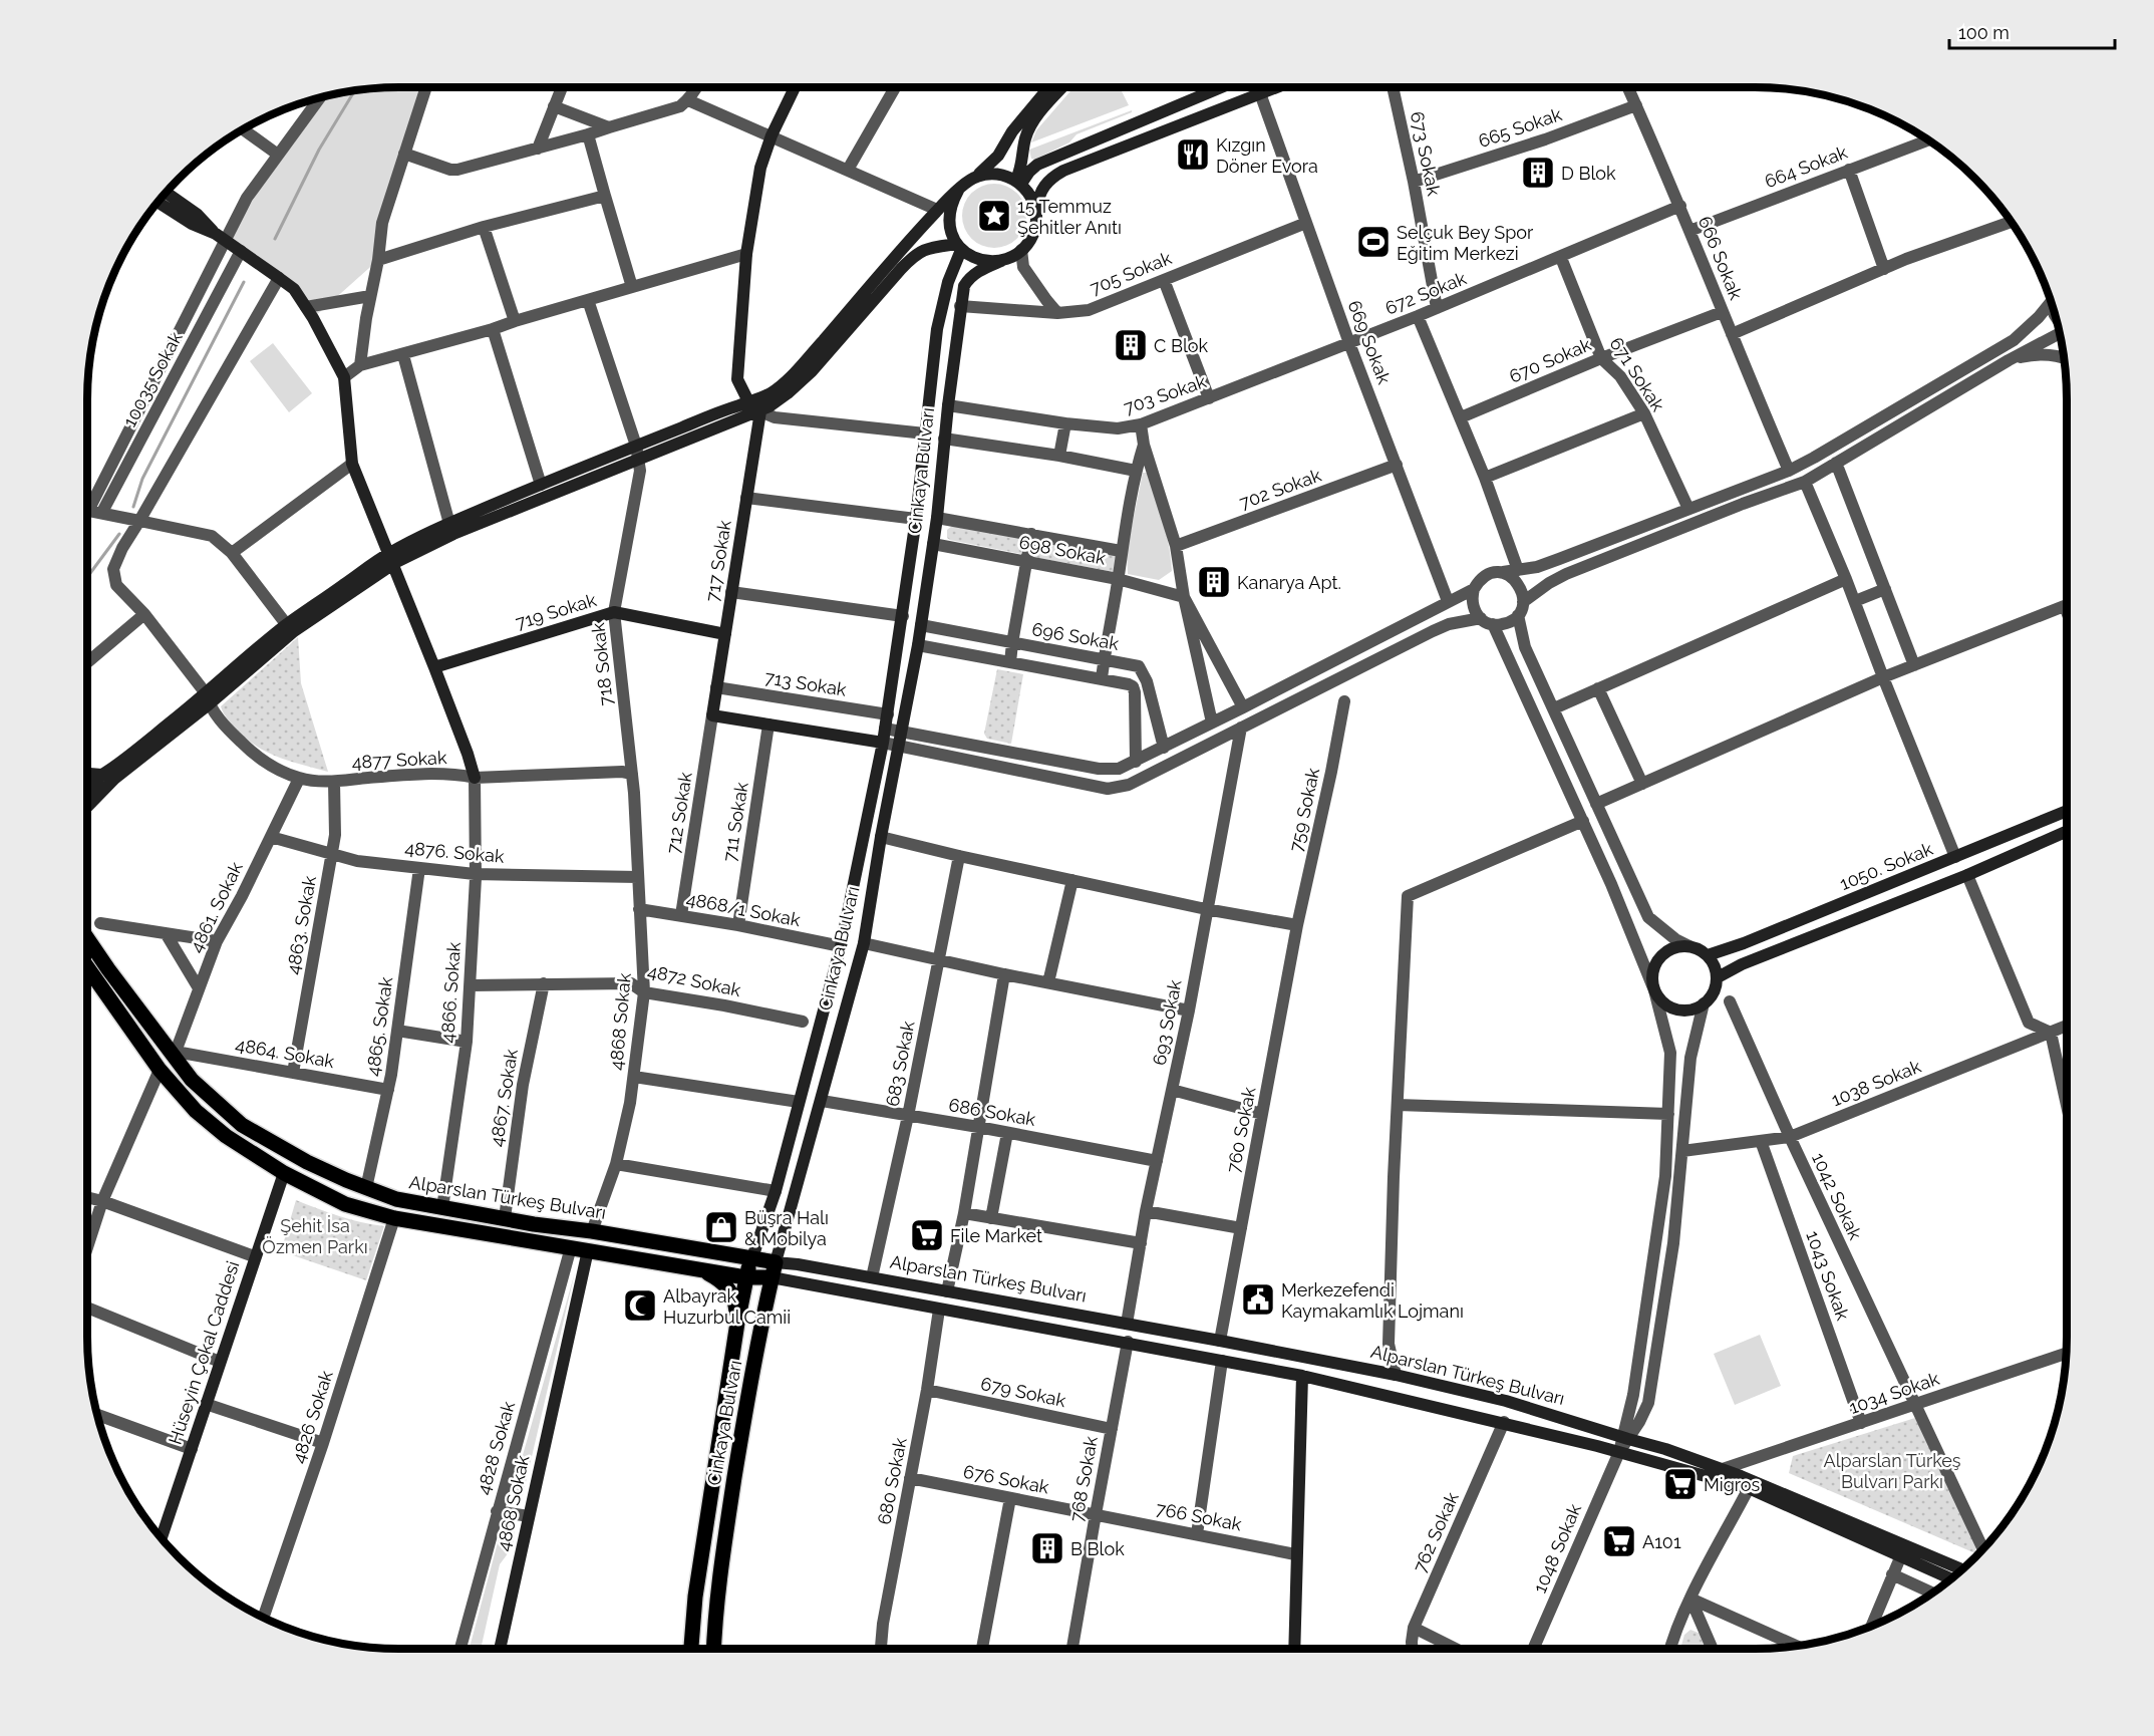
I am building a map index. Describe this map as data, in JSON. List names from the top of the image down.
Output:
{
  "streets": {
    "main road": [
      "Cinkaya Bulvarı",
      "717 Sokak",
      "719 Sokak",
      "1050. Sokak",
      "4868 Sokak",
      "Alparslan Türkeş Bulvarı",
      "Hüseyin Çokal Caddesi"
    ],
    "street": [
      "665 Sokak",
      "673 Sokak",
      "664 Sokak",
      "666 Sokak",
      "705 Sokak",
      "672 Sokak",
      "669 Sokak",
      "670 Sokak",
      "671 Sokak",
      "10035 Sokak",
      "703 Sokak",
      "702 Sokak",
      "698 Sokak",
      "696 Sokak",
      "718 Sokak",
      "713 Sokak",
      "4877 Sokak",
      "759 Sokak",
      "712 Sokak",
      "711 Sokak",
      "4876. Sokak",
      "4861. Sokak",
      "4868/1 Sokak",
      "4863. Sokak",
      "4872 Sokak",
      "4866. Sokak",
      "693 Sokak",
      "4865. Sokak",
      "4864. Sokak",
      "683 Sokak",
      "1038 Sokak",
      "4867. Sokak",
      "686 Sokak",
      "760 Sokak",
      "1042 Sokak",
      "1043 Sokak",
      "679 Sokak",
      "1034 Sokak",
      "4826 Sokak",
      "4828 Sokak",
      "676 Sokak",
      "768 Sokak",
      "680 Sokak",
      "766 Sokak",
      "762 Sokak",
      "1048 Sokak"
    ]
  },
  "crossings": [
    ["665 Sokak", "673 Sokak"],
    ["665 Sokak", "666 Sokak"],
    ["673 Sokak", "672 Sokak"],
    ["664 Sokak", "666 Sokak"],
    ["666 Sokak", "672 Sokak"],
    ["666 Sokak", "670 Sokak"],
    ["705 Sokak", "669 Sokak"],
    ["705 Sokak", "Cinkaya Bulvarı"],
    ["672 Sokak", "669 Sokak"],
    ["672 Sokak", "671 Sokak"],
    ["672 Sokak", "703 Sokak"],
    ["669 Sokak", "703 Sokak"],
    ["669 Sokak", "702 Sokak"],
    ["670 Sokak", "671 Sokak"],
    ["703 Sokak", "Cinkaya Bulvarı"],
    ["Cinkaya Bulvarı", "698 Sokak"],
    ["Cinkaya Bulvarı", "696 Sokak"],
    ["Cinkaya Bulvarı", "713 Sokak"],
    ["Cinkaya Bulvarı", "4868/1 Sokak"],
    ["Cinkaya Bulvarı", "686 Sokak"],
    ["Cinkaya Bulvarı", "Alparslan Türkeş Bulvarı"],
    ["717 Sokak", "719 Sokak"],
    ["717 Sokak", "713 Sokak"],
    ["717 Sokak", "712 Sokak"],
    ["719 Sokak", "718 Sokak"],
    ["718 Sokak", "4877 Sokak"],
    ["718 Sokak", "4868 Sokak"],
    ["4877 Sokak", "4861. Sokak"],
    ["4877 Sokak", "4863. Sokak"],
    ["4877 Sokak", "4866. Sokak"],
    ["4877 Sokak", "4868 Sokak"],
    ["759 Sokak", "760 Sokak"],
    ["712 Sokak", "4868/1 Sokak"],
    ["711 Sokak", "4868/1 Sokak"],
    ["4876. Sokak", "4861. Sokak"],
    ["4876. Sokak", "4863. Sokak"],
    ["4876. Sokak", "4866. Sokak"],
    ["4876. Sokak", "4868 Sokak"],
    ["4876. Sokak", "4865. Sokak"],
    ["1050. Sokak", "1048 Sokak"],
    ["4861. Sokak", "4864. Sokak"],
    ["4861. Sokak", "Alparslan Türkeş Bulvarı"],
    ["4868/1 Sokak", "4868 Sokak"],
    ["4863. Sokak", "4864. Sokak"],
    ["4872 Sokak", "4866. Sokak"],
    ["4872 Sokak", "4868 Sokak"],
    ["4872 Sokak", "4867. Sokak"],
    ["4866. Sokak", "Alparslan Türkeş Bulvarı"],
    ["4868 Sokak", "Alparslan Türkeş Bulvarı"],
    ["693 Sokak", "686 Sokak"],
    ["693 Sokak", "Alparslan Türkeş Bulvarı"],
    ["4865. Sokak", "4864. Sokak"],
    ["4865. Sokak", "Alparslan Türkeş Bulvarı"],
    ["4864. Sokak", "Alparslan Türkeş Bulvarı"],
    ["683 Sokak", "686 Sokak"],
    ["683 Sokak", "Alparslan Türkeş Bulvarı"],
    ["1038 Sokak", "1042 Sokak"],
    ["1038 Sokak", "1043 Sokak"],
    ["1038 Sokak", "1048 Sokak"],
    ["4867. Sokak", "Alparslan Türkeş Bulvarı"],
    ["760 Sokak", "Alparslan Türkeş Bulvarı"],
    ["1042 Sokak", "1034 Sokak"],
    ["Alparslan Türkeş Bulvarı", "Hüseyin Çokal Caddesi"],
    ["Alparslan Türkeş Bulvarı", "1034 Sokak"],
    ["Alparslan Türkeş Bulvarı", "4826 Sokak"],
    ["Alparslan Türkeş Bulvarı", "4828 Sokak"],
    ["Alparslan Türkeş Bulvarı", "768 Sokak"],
    ["Alparslan Türkeş Bulvarı", "680 Sokak"],
    ["Alparslan Türkeş Bulvarı", "762 Sokak"],
    ["Alparslan Türkeş Bulvarı", "1048 Sokak"],
    ["1043 Sokak", "1034 Sokak"],
    ["679 Sokak", "768 Sokak"],
    ["679 Sokak", "680 Sokak"],
    ["676 Sokak", "768 Sokak"],
    ["676 Sokak", "680 Sokak"],
    ["676 Sokak", "766 Sokak"],
    ["768 Sokak", "766 Sokak"]
  ],
  "parks": ["Şehit İsa Özmen Parkı", "Alparslan Türkeş Bulvarı Parkı"],
  "places": {
    "restaurant": ["Kızgın Döner Evora"],
    "building": [
      "D Blok",
      "C Blok",
      "Kanarya Apt.",
      "B Blok"
    ],
    "place": ["15 Temmuz Şehitler Anıtı"],
    "sports": ["Selçuk Bey Spor Eğitim Merkezi"],
    "shop": ["Büşra Halı & Mobilya"],
    "supermarket": ["File Market", "Migros", "A101"],
    "public building": ["Merkezefendi Kaymakamlık Lojmanı"],
    "mosque": ["Albayrak Huzurbul Camii"]
  },
  "scale_bar": "100 m"
}
